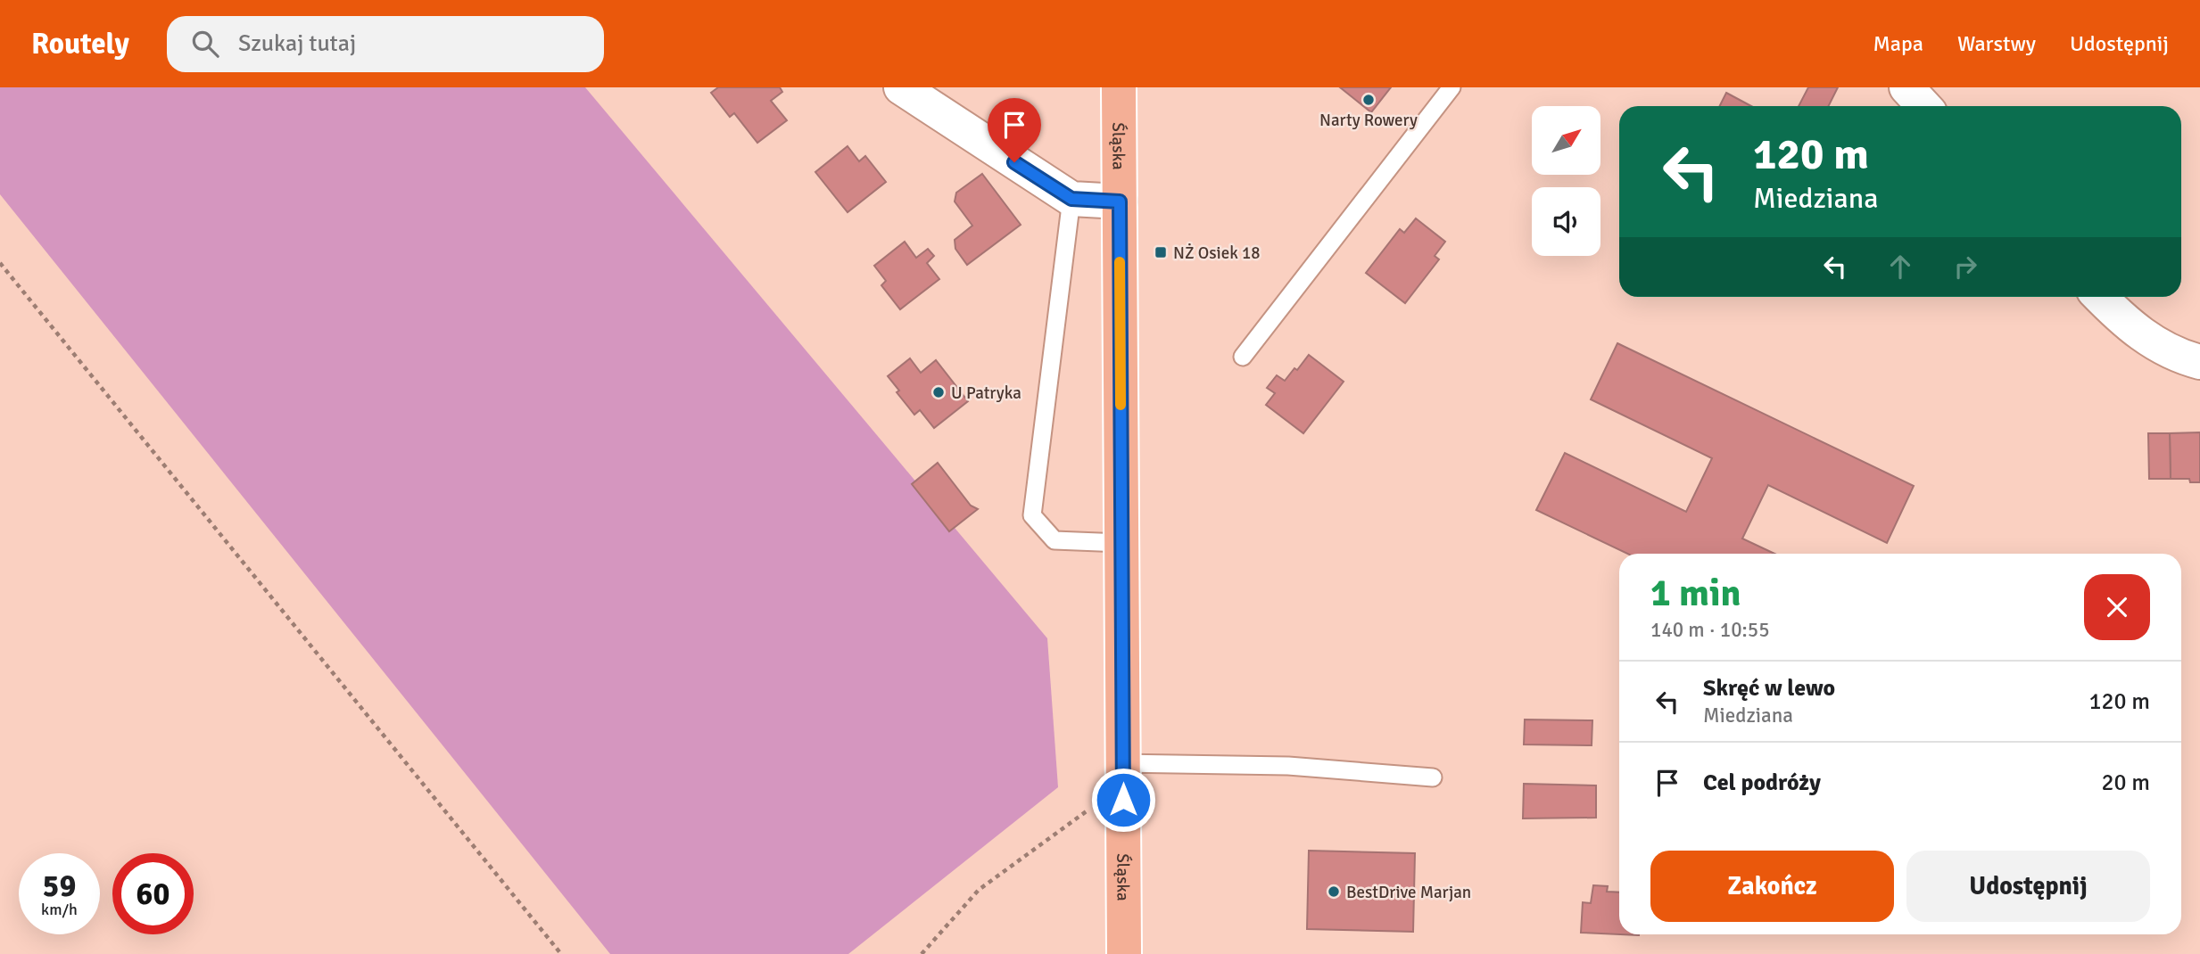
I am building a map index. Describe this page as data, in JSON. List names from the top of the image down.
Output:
{
  "streets": {
    "main road": ["Śląska"]
  },
  "places": {
    "other": ["Narty Rowery", "U Patryka", "BestDrive Marjan"],
    "transit": ["NŻ Osiek 18"]
  },
  "north": "top right",
  "page": {
    "header": "Routely",
    "search": "Szukaj tutaj",
    "nav": ["Mapa", "Warstwy", "Udostępnij"],
    "turn": ["120 m", "Miedziana"],
    "heading": ["1 min", "140 m · 10:55"],
    "list": [
      {
        "name": "Skręć w lewo",
        "note": "Miedziana",
        "value": "120 m"
      },
      {
        "name": "Cel podróży",
        "value": "20 m"
      }
    ],
    "buttons": ["Zakończ", "Udostępnij"],
    "speed": "59 km/h",
    "limit": "60"
  }
}
